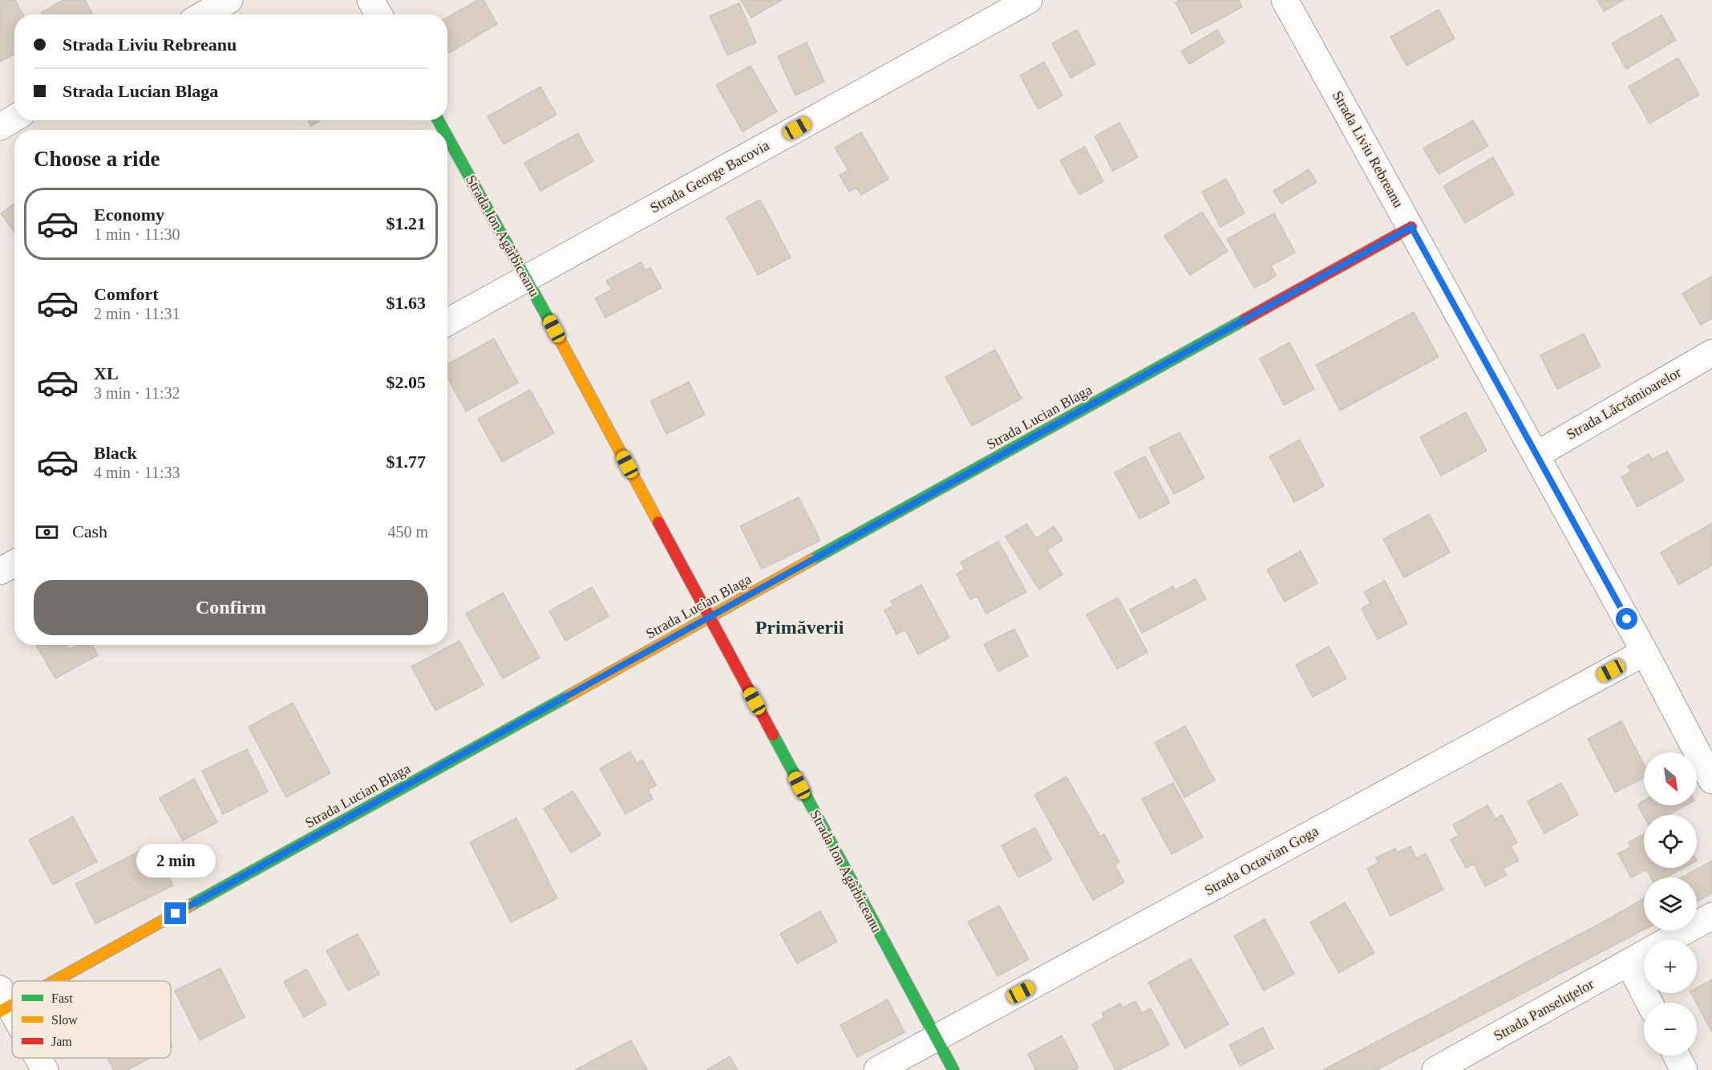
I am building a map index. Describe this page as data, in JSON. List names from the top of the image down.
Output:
{
  "streets": {
    "street": [
      "Strada Liviu Rebreanu",
      "Strada George Bacovia",
      "Strada Ion Agârbiceanu",
      "Strada Lăcrămioarelor",
      "Strada Lucian Blaga",
      "Strada Octavian Goga",
      "Strada Panseluțelor"
    ]
  },
  "crossings": [
    ["Strada Liviu Rebreanu", "Strada Lăcrămioarelor"],
    ["Strada Liviu Rebreanu", "Strada Lucian Blaga"],
    ["Strada Liviu Rebreanu", "Strada Octavian Goga"],
    ["Strada George Bacovia", "Strada Ion Agârbiceanu"],
    ["Strada Ion Agârbiceanu", "Strada Lucian Blaga"],
    ["Strada Ion Agârbiceanu", "Strada Octavian Goga"]
  ],
  "districts": ["Primăverii"],
  "legend": ["Fast", "Slow", "Jam"],
  "north": "bottom right",
  "page": {
    "banner": ["Strada Liviu Rebreanu", "Strada Lucian Blaga"],
    "heading": "Choose a ride",
    "list": [
      {
        "name": "Economy",
        "note": "1 min · 11:30",
        "value": "$1.21"
      },
      {
        "name": "Comfort",
        "note": "2 min · 11:31",
        "value": "$1.63"
      },
      {
        "name": "XL",
        "note": "3 min · 11:32",
        "value": "$2.05"
      },
      {
        "name": "Black",
        "note": "4 min · 11:33",
        "value": "$1.77"
      }
    ],
    "pay": ["Cash", "450 m"],
    "buttons": "Confirm",
    "map_buttons": ["+", "−"],
    "bubble": "2 min"
  }
}
